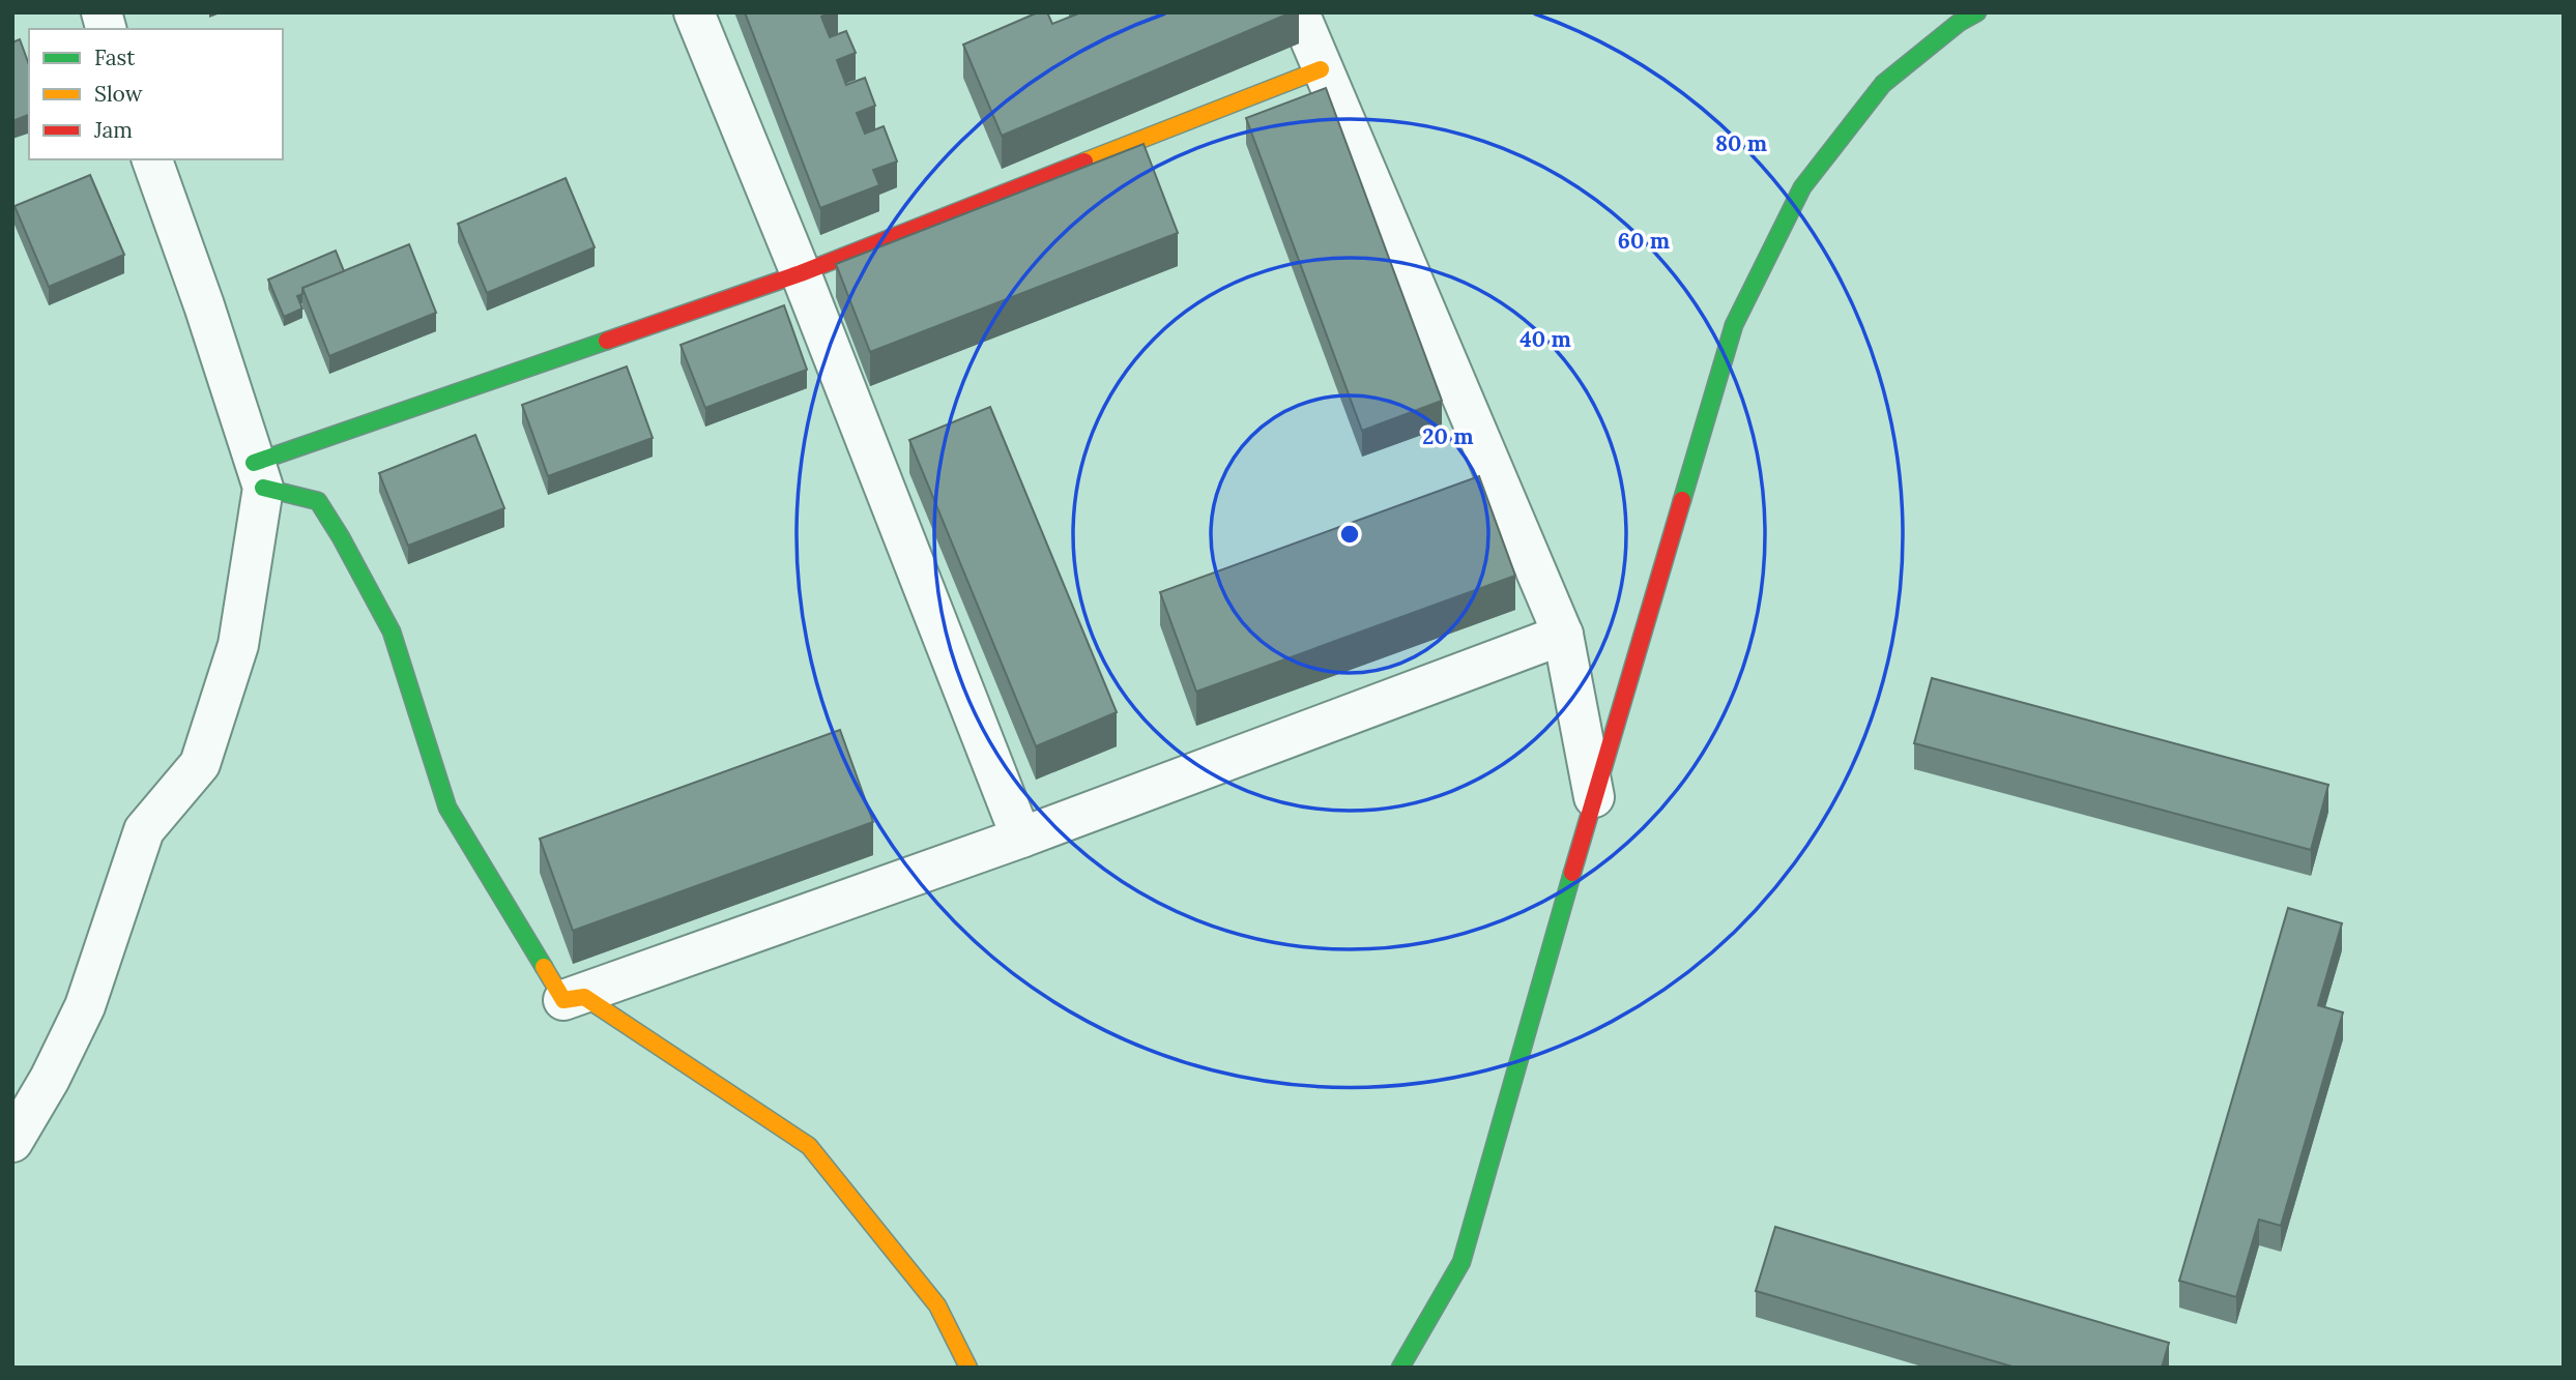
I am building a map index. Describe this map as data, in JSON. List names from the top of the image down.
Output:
{
  "legend": ["Fast", "Slow", "Jam"],
  "rings": [
    "80 m",
    "60 m",
    "40 m",
    "20 m"
  ]
}
